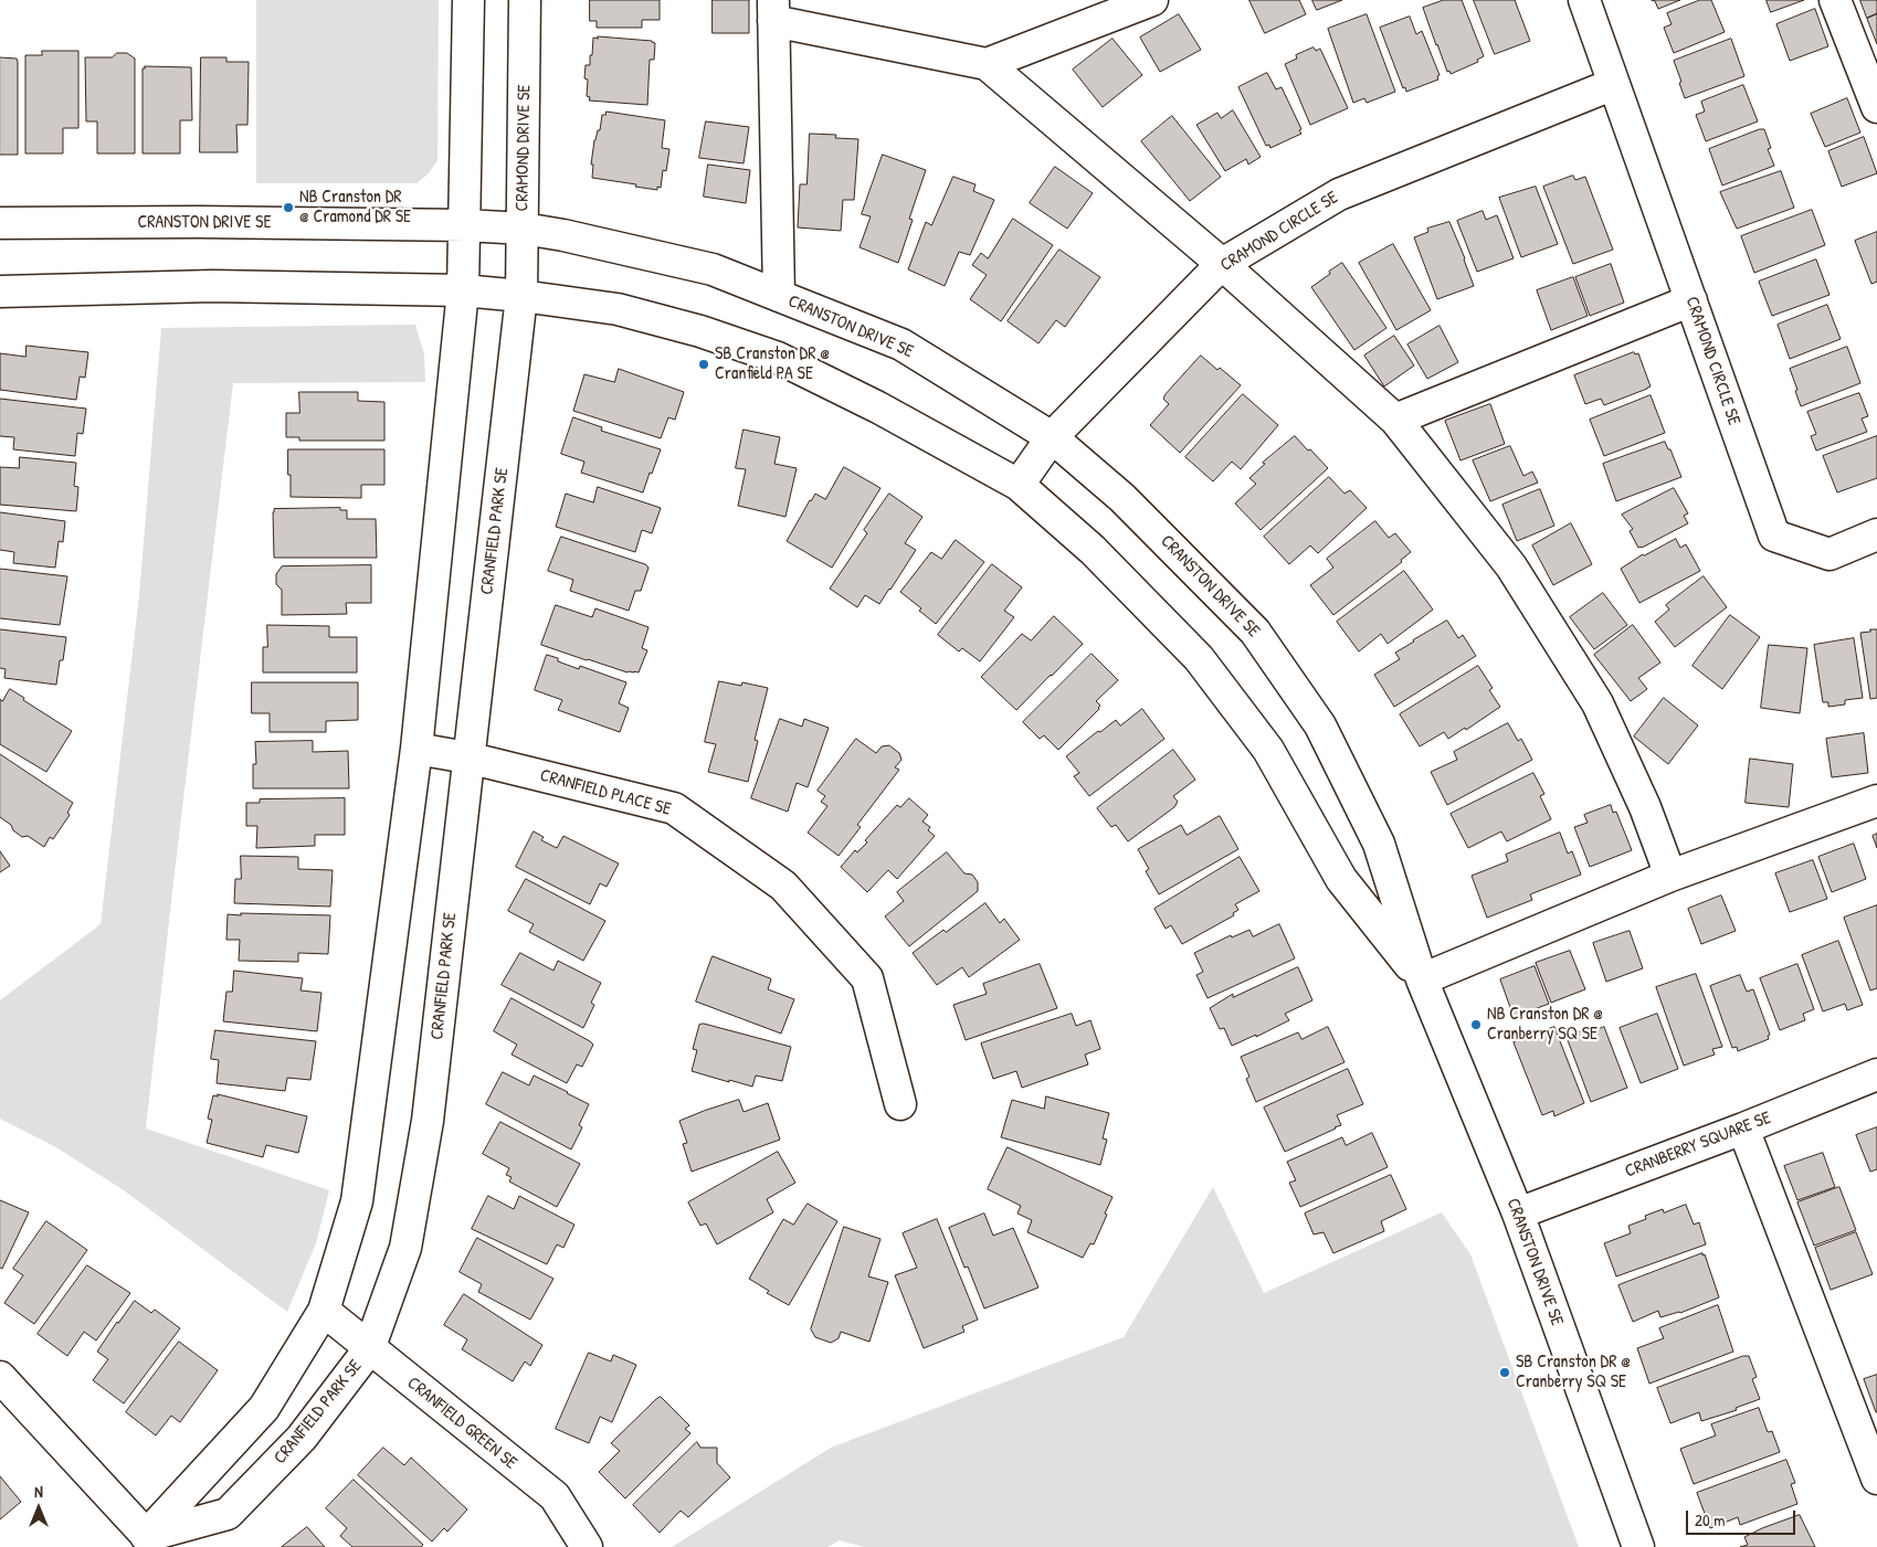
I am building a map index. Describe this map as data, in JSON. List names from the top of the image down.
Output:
{
  "streets": {
    "street": [
      "CRAMOND DRIVE SE",
      "CRANSTON DRIVE SE",
      "CRAMOND CIRCLE SE",
      "CRANFIELD PARK SE",
      "CRANFIELD PLACE SE",
      "CRANBERRY SQUARE SE",
      "CRANFIELD GREEN SE"
    ]
  },
  "crossings": [
    ["CRAMOND DRIVE SE", "CRANSTON DRIVE SE"],
    ["CRAMOND DRIVE SE", "CRANFIELD PARK SE"],
    ["CRANSTON DRIVE SE", "CRAMOND CIRCLE SE"],
    ["CRANSTON DRIVE SE", "CRANFIELD PARK SE"],
    ["CRANSTON DRIVE SE", "CRANBERRY SQUARE SE"],
    ["CRANFIELD PARK SE", "CRANFIELD PLACE SE"],
    ["CRANFIELD PARK SE", "CRANFIELD GREEN SE"]
  ],
  "places": [
    "NB Cranston DR @ Cramond DR SE",
    "SB Cranston DR @ Cranfield PA SE",
    "NB Cranston DR @ Cranberry SQ SE",
    "SB Cranston DR @ Cranberry SQ SE"
  ],
  "scale_bar": "20 m",
  "north": "top"
}
